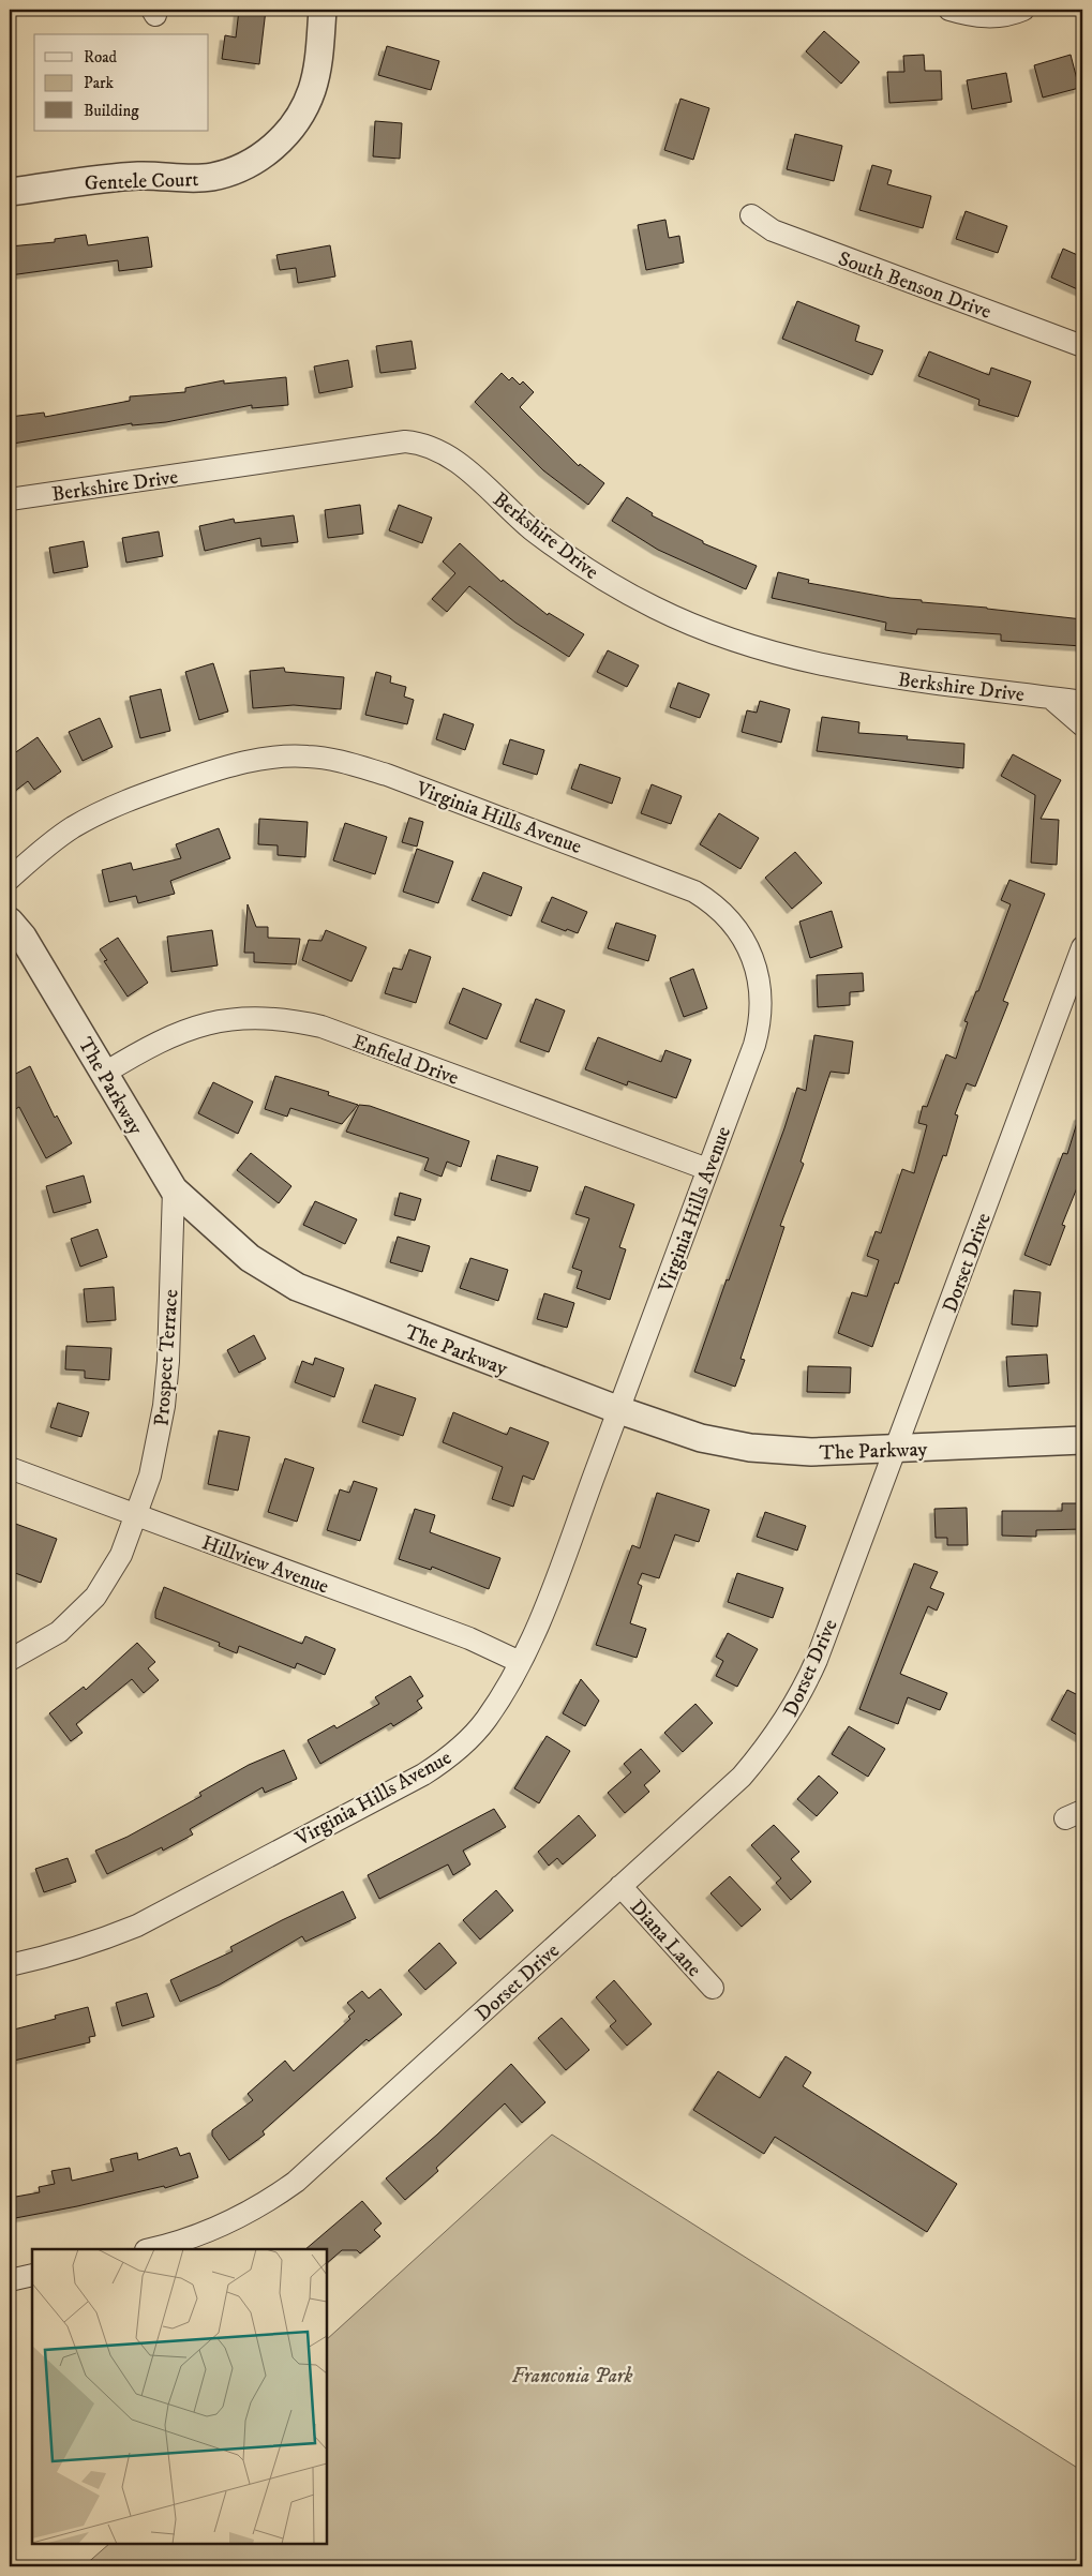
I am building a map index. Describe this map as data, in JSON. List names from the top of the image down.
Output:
{
  "streets": {
    "street": [
      "Gentele Court",
      "South Benson Drive",
      "Berkshire Drive",
      "Virginia Hills Avenue",
      "Enfield Drive",
      "The Parkway",
      "Dorset Drive",
      "Prospect Terrace",
      "Hillview Avenue",
      "Diana Lane"
    ]
  },
  "crossings": [
    ["Virginia Hills Avenue", "Enfield Drive"],
    ["Virginia Hills Avenue", "The Parkway"],
    ["Virginia Hills Avenue", "Hillview Avenue"],
    ["Enfield Drive", "The Parkway"],
    ["The Parkway", "Dorset Drive"],
    ["The Parkway", "Prospect Terrace"],
    ["Dorset Drive", "Diana Lane"],
    ["Prospect Terrace", "Hillview Avenue"]
  ],
  "parks": ["Franconia Park"],
  "legend": ["Road", "Park", "Building"]
}
